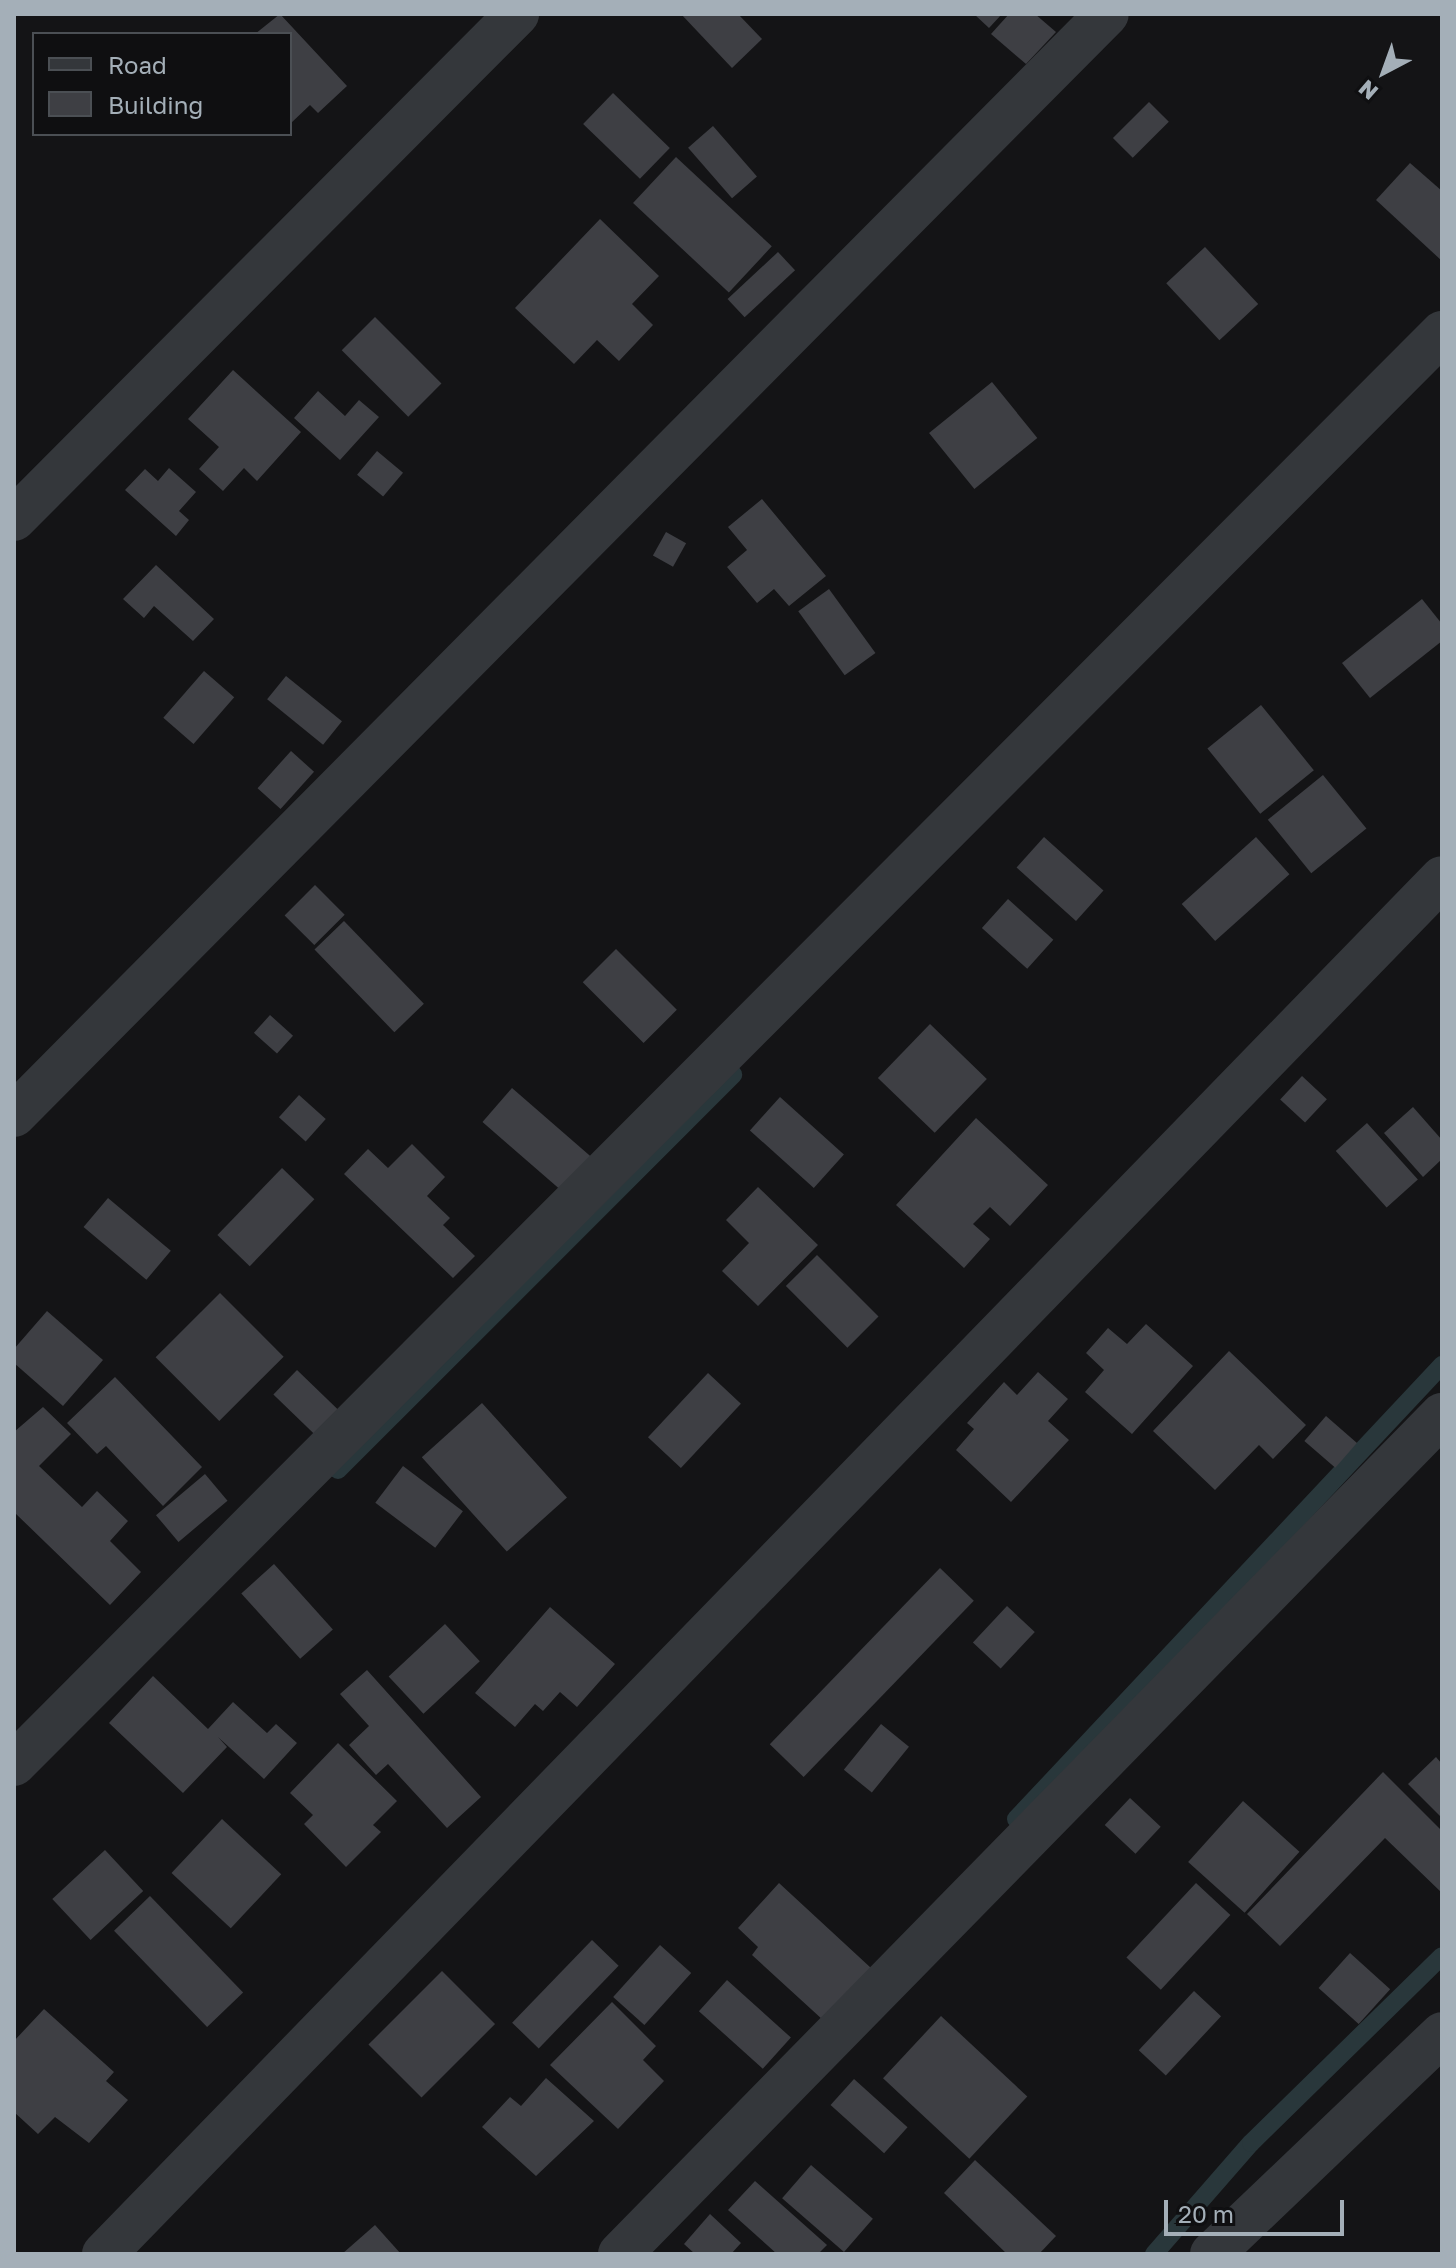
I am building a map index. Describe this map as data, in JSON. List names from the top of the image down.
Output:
{
  "legend": ["Road", "Building"],
  "scale_bar": "20 m",
  "north": "bottom left"
}
